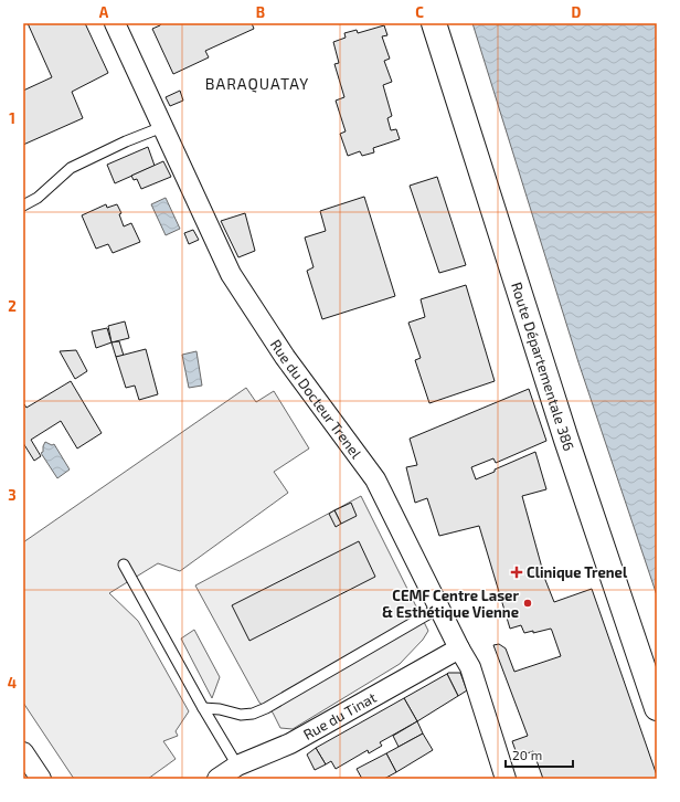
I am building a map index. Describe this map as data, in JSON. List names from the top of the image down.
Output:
{
  "streets": {
    "main road": ["Route Départementale 386"],
    "street": ["Rue du Docteur Trenel", "Rue du Tinat"]
  },
  "crossings": [
    ["Rue du Docteur Trenel", "Rue du Tinat"]
  ],
  "districts": ["BARAQUATAY"],
  "places": {
    "health": ["Clinique Trenel"],
    "other": ["CEMF Centre Laser & Esthétique Vienne"]
  },
  "scale_bar": "20 m",
  "grid": {
    "columns": [
      "A",
      "B",
      "C",
      "D"
    ],
    "rows": [
      "1",
      "2",
      "3",
      "4"
    ]
  }
}
